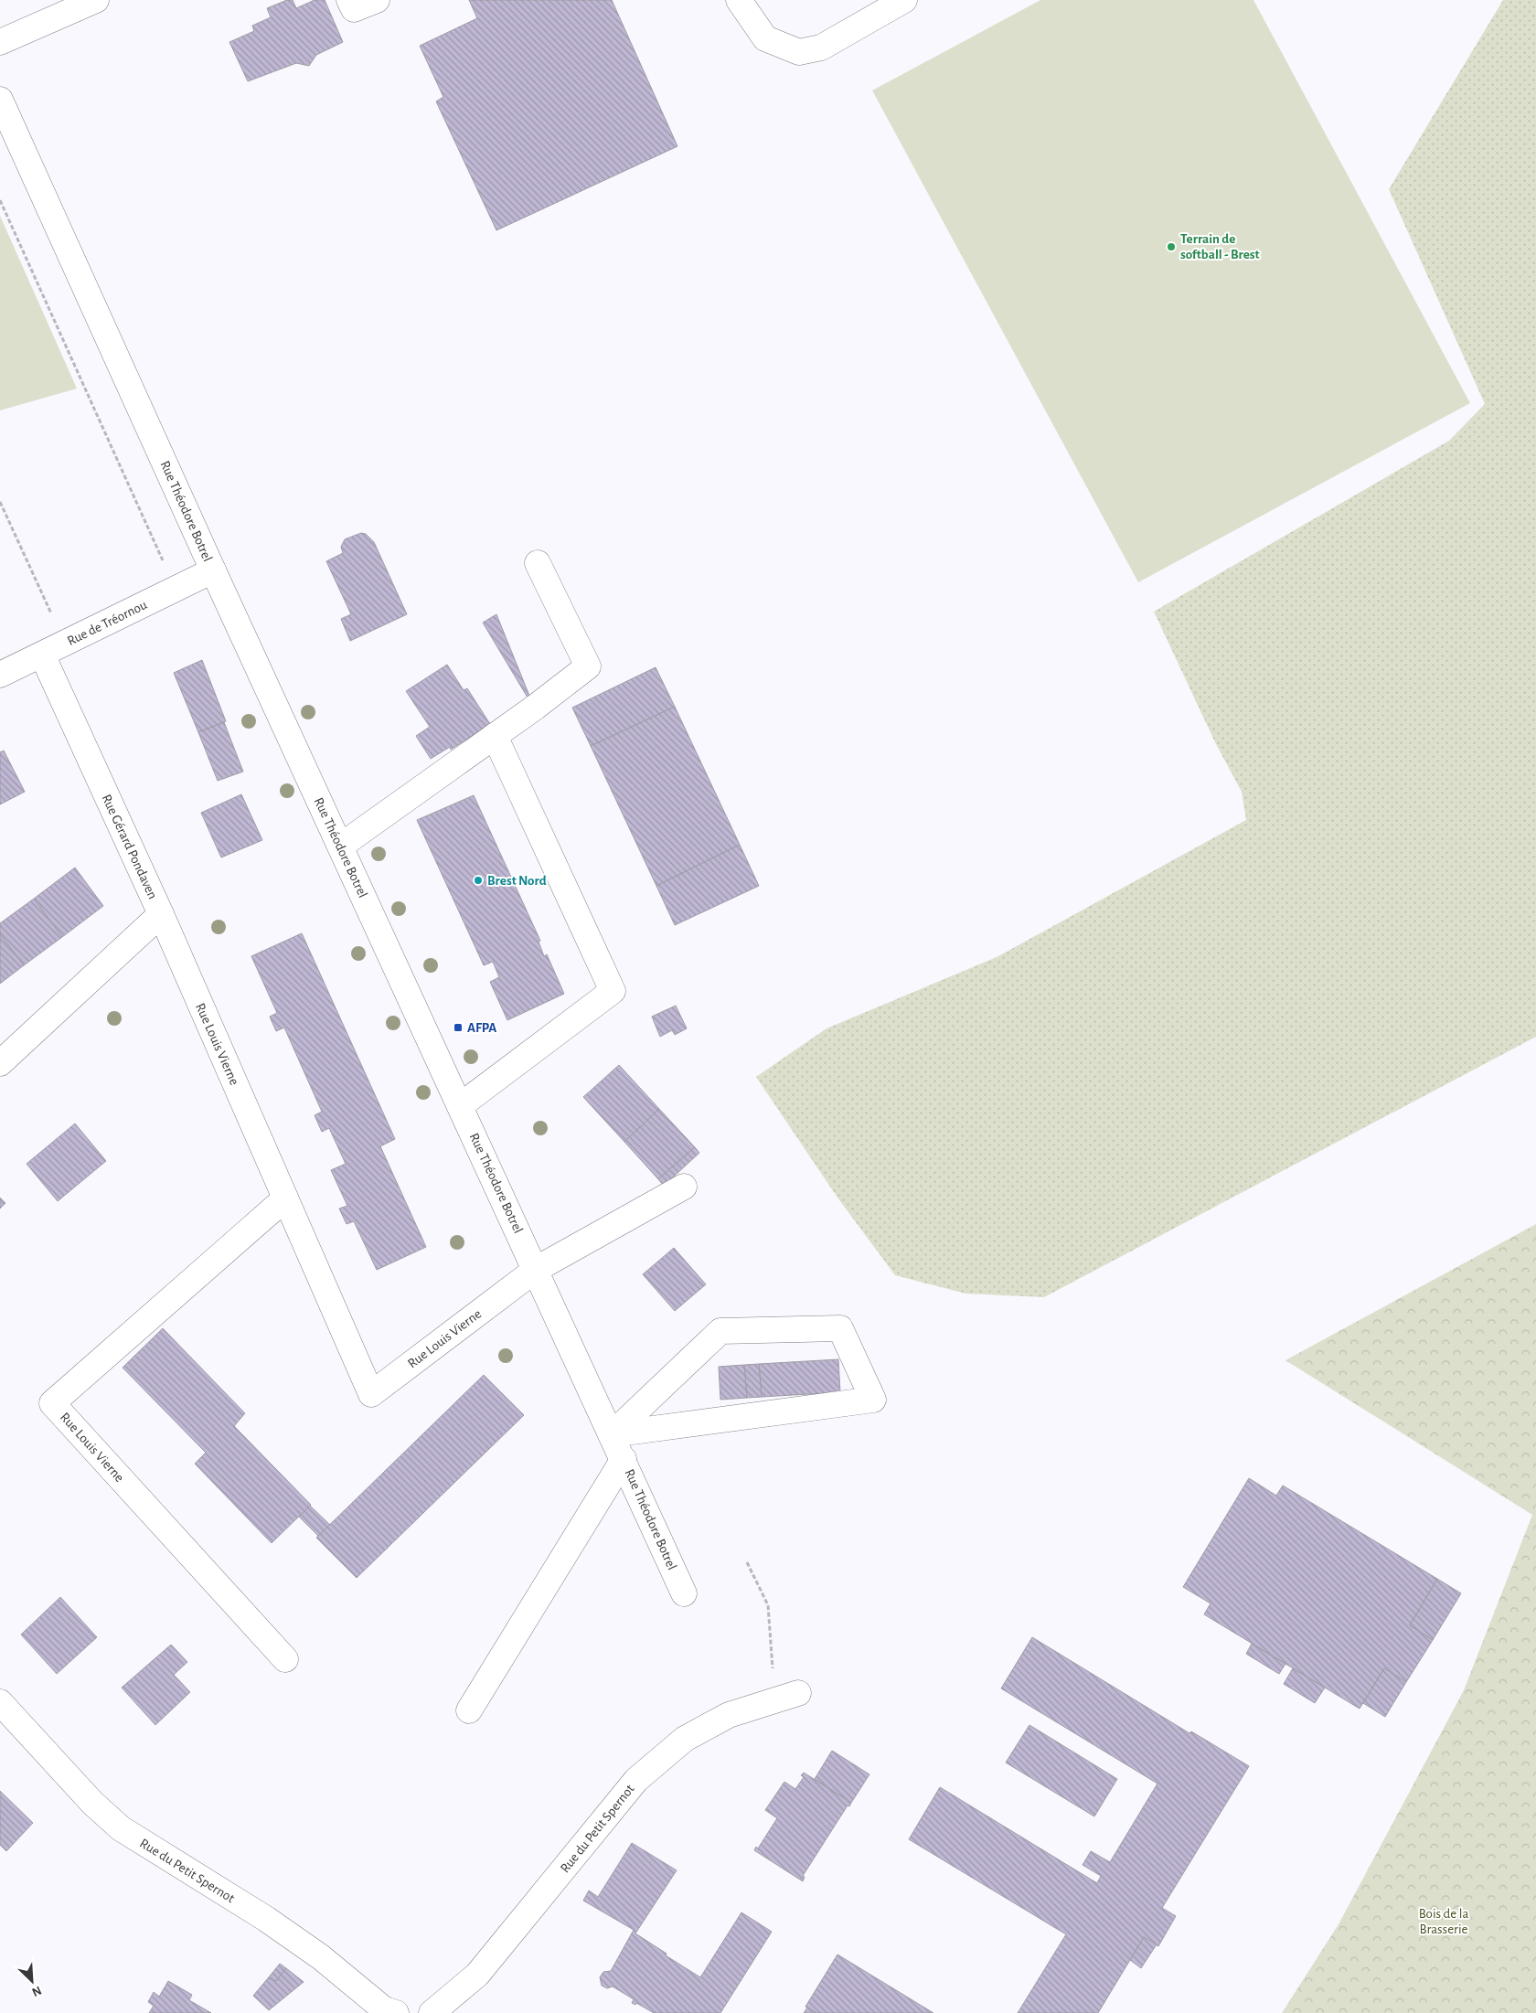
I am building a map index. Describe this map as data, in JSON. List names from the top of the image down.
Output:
{
  "streets": {
    "street": [
      "Rue Théodore Botrel",
      "Rue de Tréornou",
      "Rue Gérard Pondaven",
      "Rue Louis Vierne",
      "Rue du Petit Spernot"
    ]
  },
  "crossings": [
    ["Rue Théodore Botrel", "Rue de Tréornou"],
    ["Rue Théodore Botrel", "Rue Louis Vierne"],
    ["Rue de Tréornou", "Rue Gérard Pondaven"],
    ["Rue Gérard Pondaven", "Rue Louis Vierne"]
  ],
  "parks": ["Bois de la Brasserie"],
  "places": {
    "other": ["Terrain de softball - Brest", "Brest Nord"],
    "transit": ["AFPA"]
  },
  "north": "bottom right"
}
